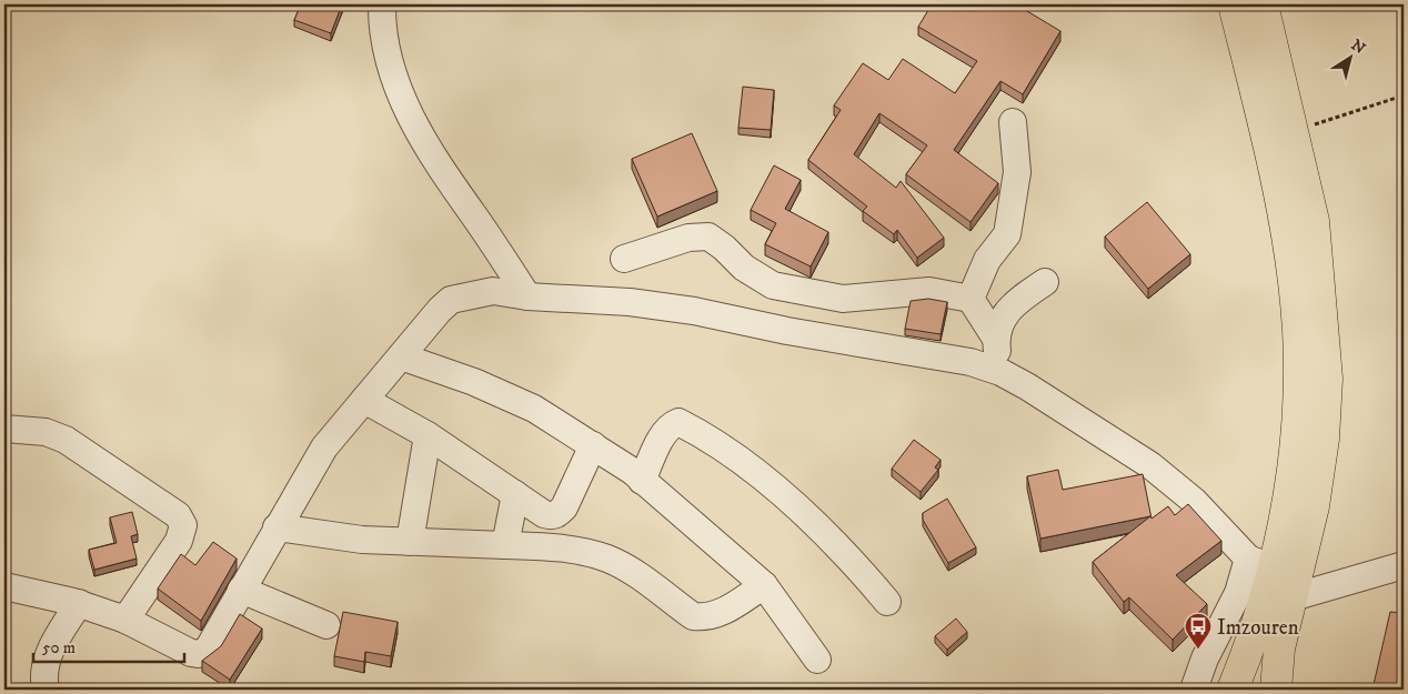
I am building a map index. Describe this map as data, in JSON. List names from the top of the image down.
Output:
{
  "places": {
    "bus stop": ["Imzouren"]
  },
  "scale_bar": "50 m",
  "north": "top right"
}
